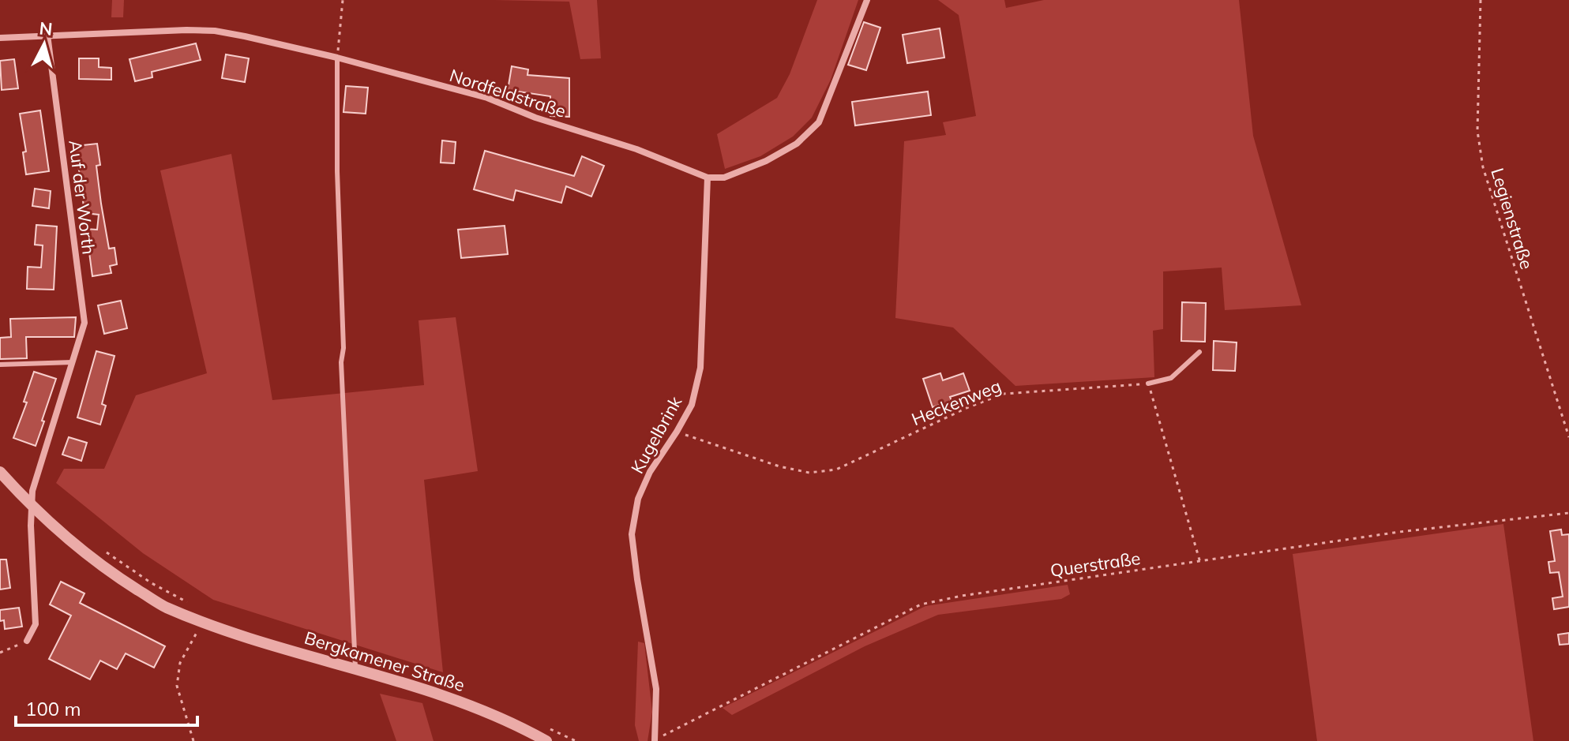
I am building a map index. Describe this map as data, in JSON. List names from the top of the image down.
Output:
{
  "streets": {
    "street": [
      "Nordfeldstraße",
      "Auf der Worth",
      "Kugelbrink",
      "Bergkamener Straße"
    ],
    "path": ["Legienstraße", "Heckenweg", "Querstraße"]
  },
  "crossings": [
    ["Nordfeldstraße", "Auf der Worth"],
    ["Nordfeldstraße", "Kugelbrink"],
    ["Auf der Worth", "Bergkamener Straße"],
    ["Heckenweg", "Kugelbrink"],
    ["Kugelbrink", "Querstraße"]
  ],
  "scale_bar": "100 m",
  "north": "top"
}
